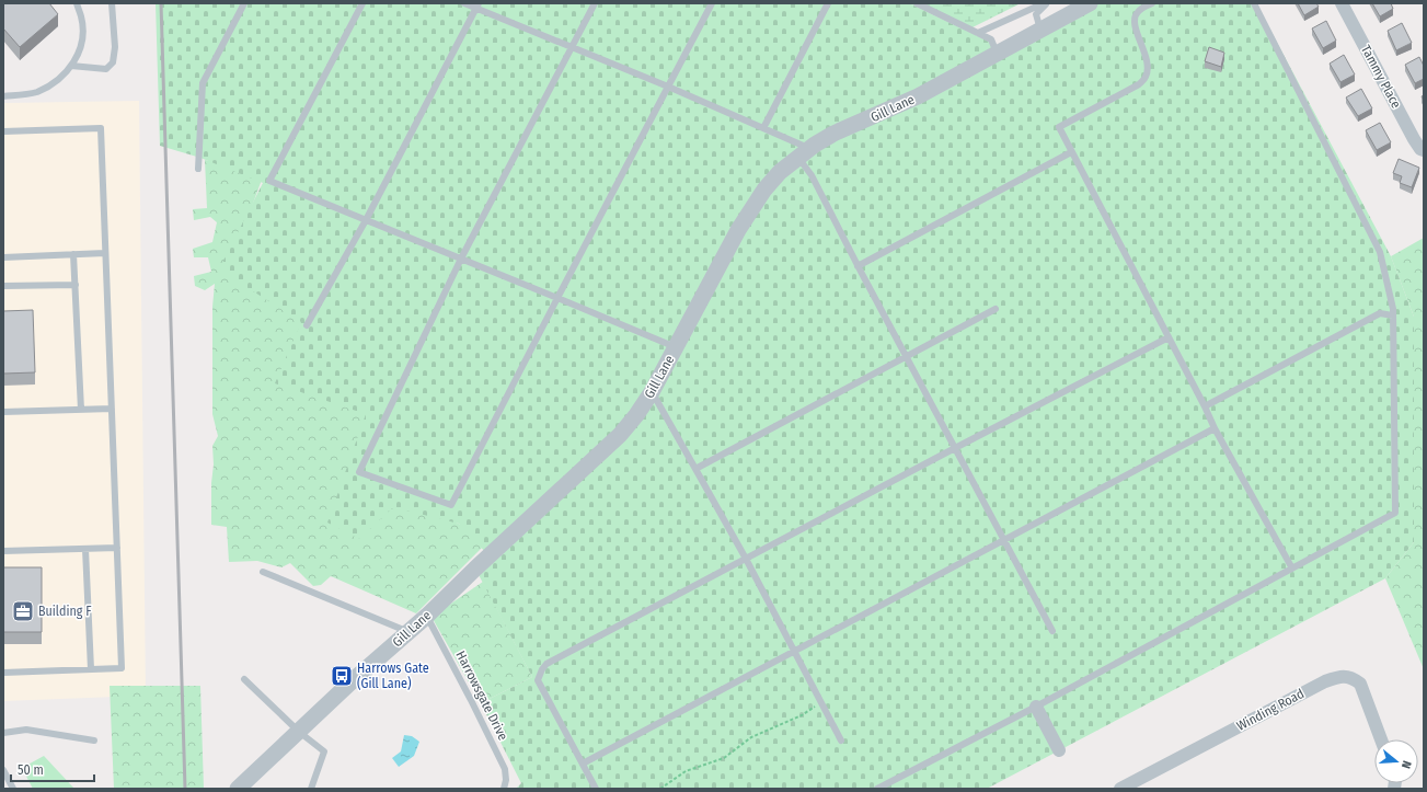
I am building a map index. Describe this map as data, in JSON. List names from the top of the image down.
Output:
{
  "streets": {
    "street": ["Tammy Place", "Gill Lane", "Winding Road"],
    "lane": ["Harrowsgate Drive"]
  },
  "crossings": [
    ["Gill Lane", "Harrowsgate Drive"]
  ],
  "places": {
    "office": ["Building F"],
    "bus stop": ["Harrows Gate (Gill Lane)"]
  },
  "scale_bar": "50 m",
  "north": "right"
}
